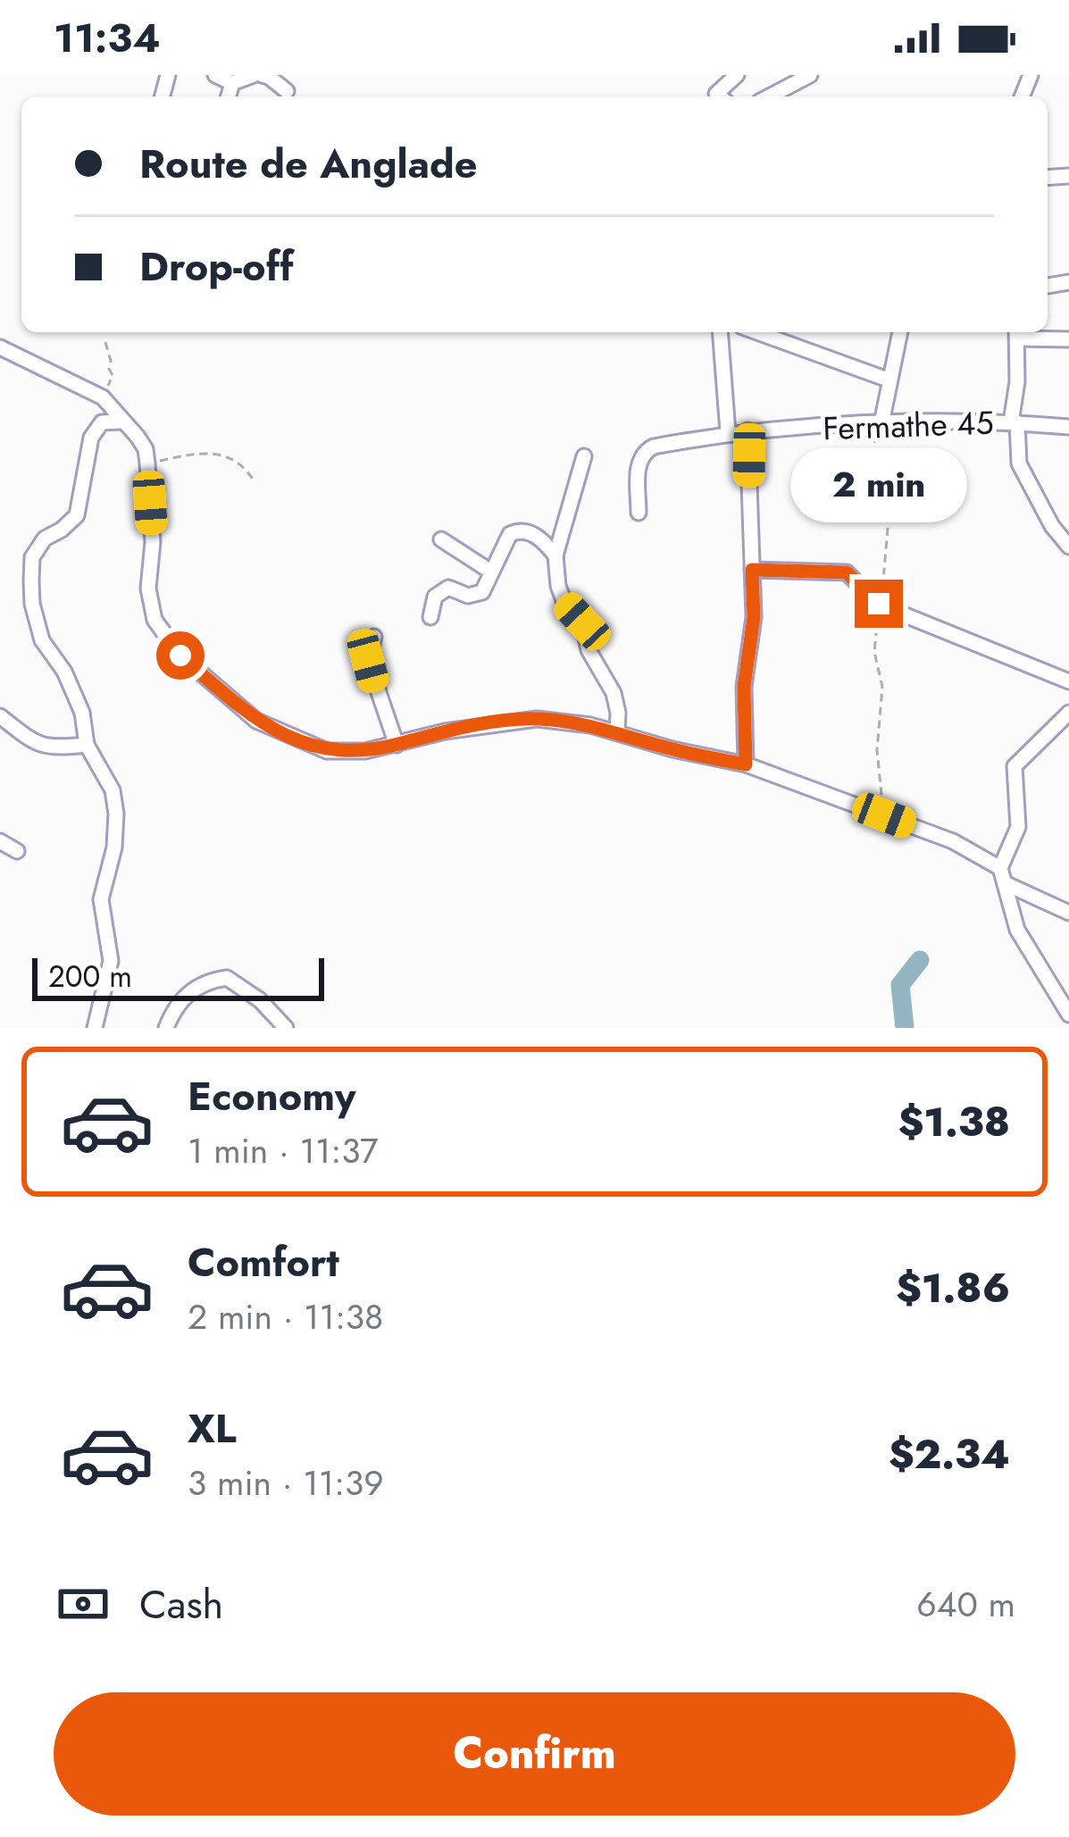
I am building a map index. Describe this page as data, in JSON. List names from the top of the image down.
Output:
{
  "streets": {
    "street": ["Fermathe 45"]
  },
  "scale_bar": "200 m",
  "page": {
    "status": "11:34",
    "banner": ["Route de Anglade", "Drop-off"],
    "bubble": "2 min",
    "scale": "200 m",
    "list": [
      {
        "name": "Economy",
        "note": "1 min · 11:37",
        "value": "$1.38"
      },
      {
        "name": "Comfort",
        "note": "2 min · 11:38",
        "value": "$1.86"
      },
      {
        "name": "XL",
        "note": "3 min · 11:39",
        "value": "$2.34"
      }
    ],
    "pay": ["Cash", "640 m"],
    "buttons": "Confirm"
  }
}
